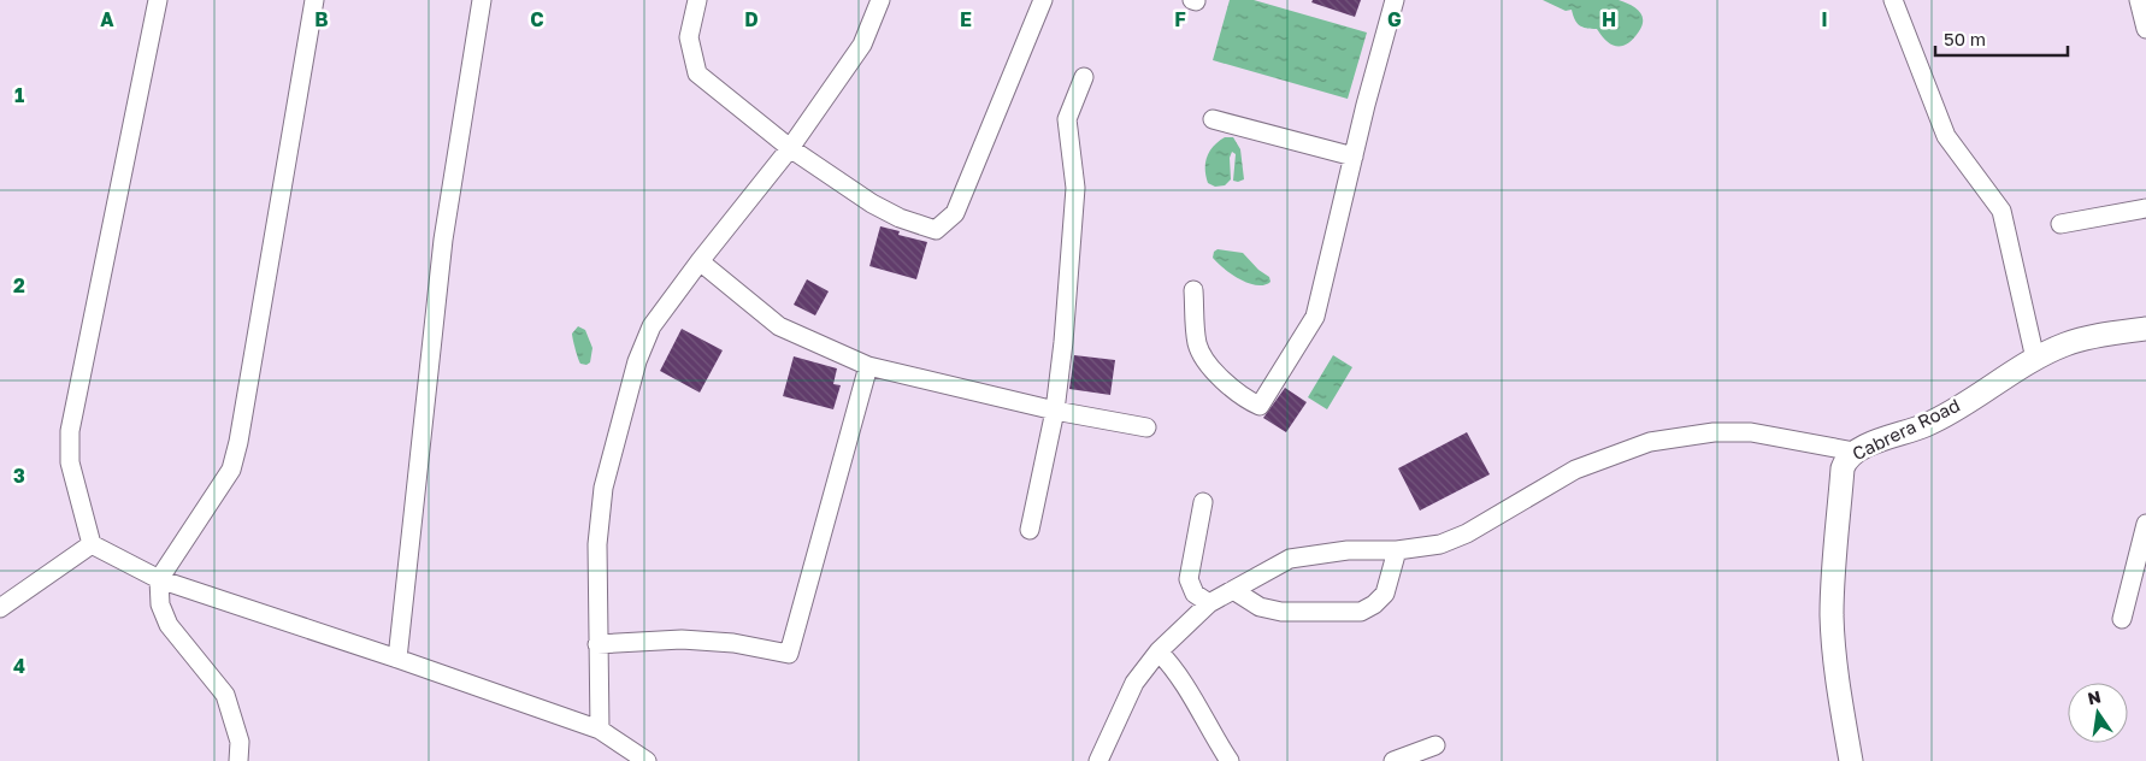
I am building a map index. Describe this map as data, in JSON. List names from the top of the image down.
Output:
{
  "streets": {
    "main road": ["Cabrera Road"]
  },
  "scale_bar": "50 m",
  "north": "top",
  "grid": {
    "columns": [
      "A",
      "B",
      "C",
      "D",
      "E",
      "F",
      "G",
      "H",
      "I"
    ],
    "rows": [
      "1",
      "2",
      "3",
      "4"
    ]
  }
}
